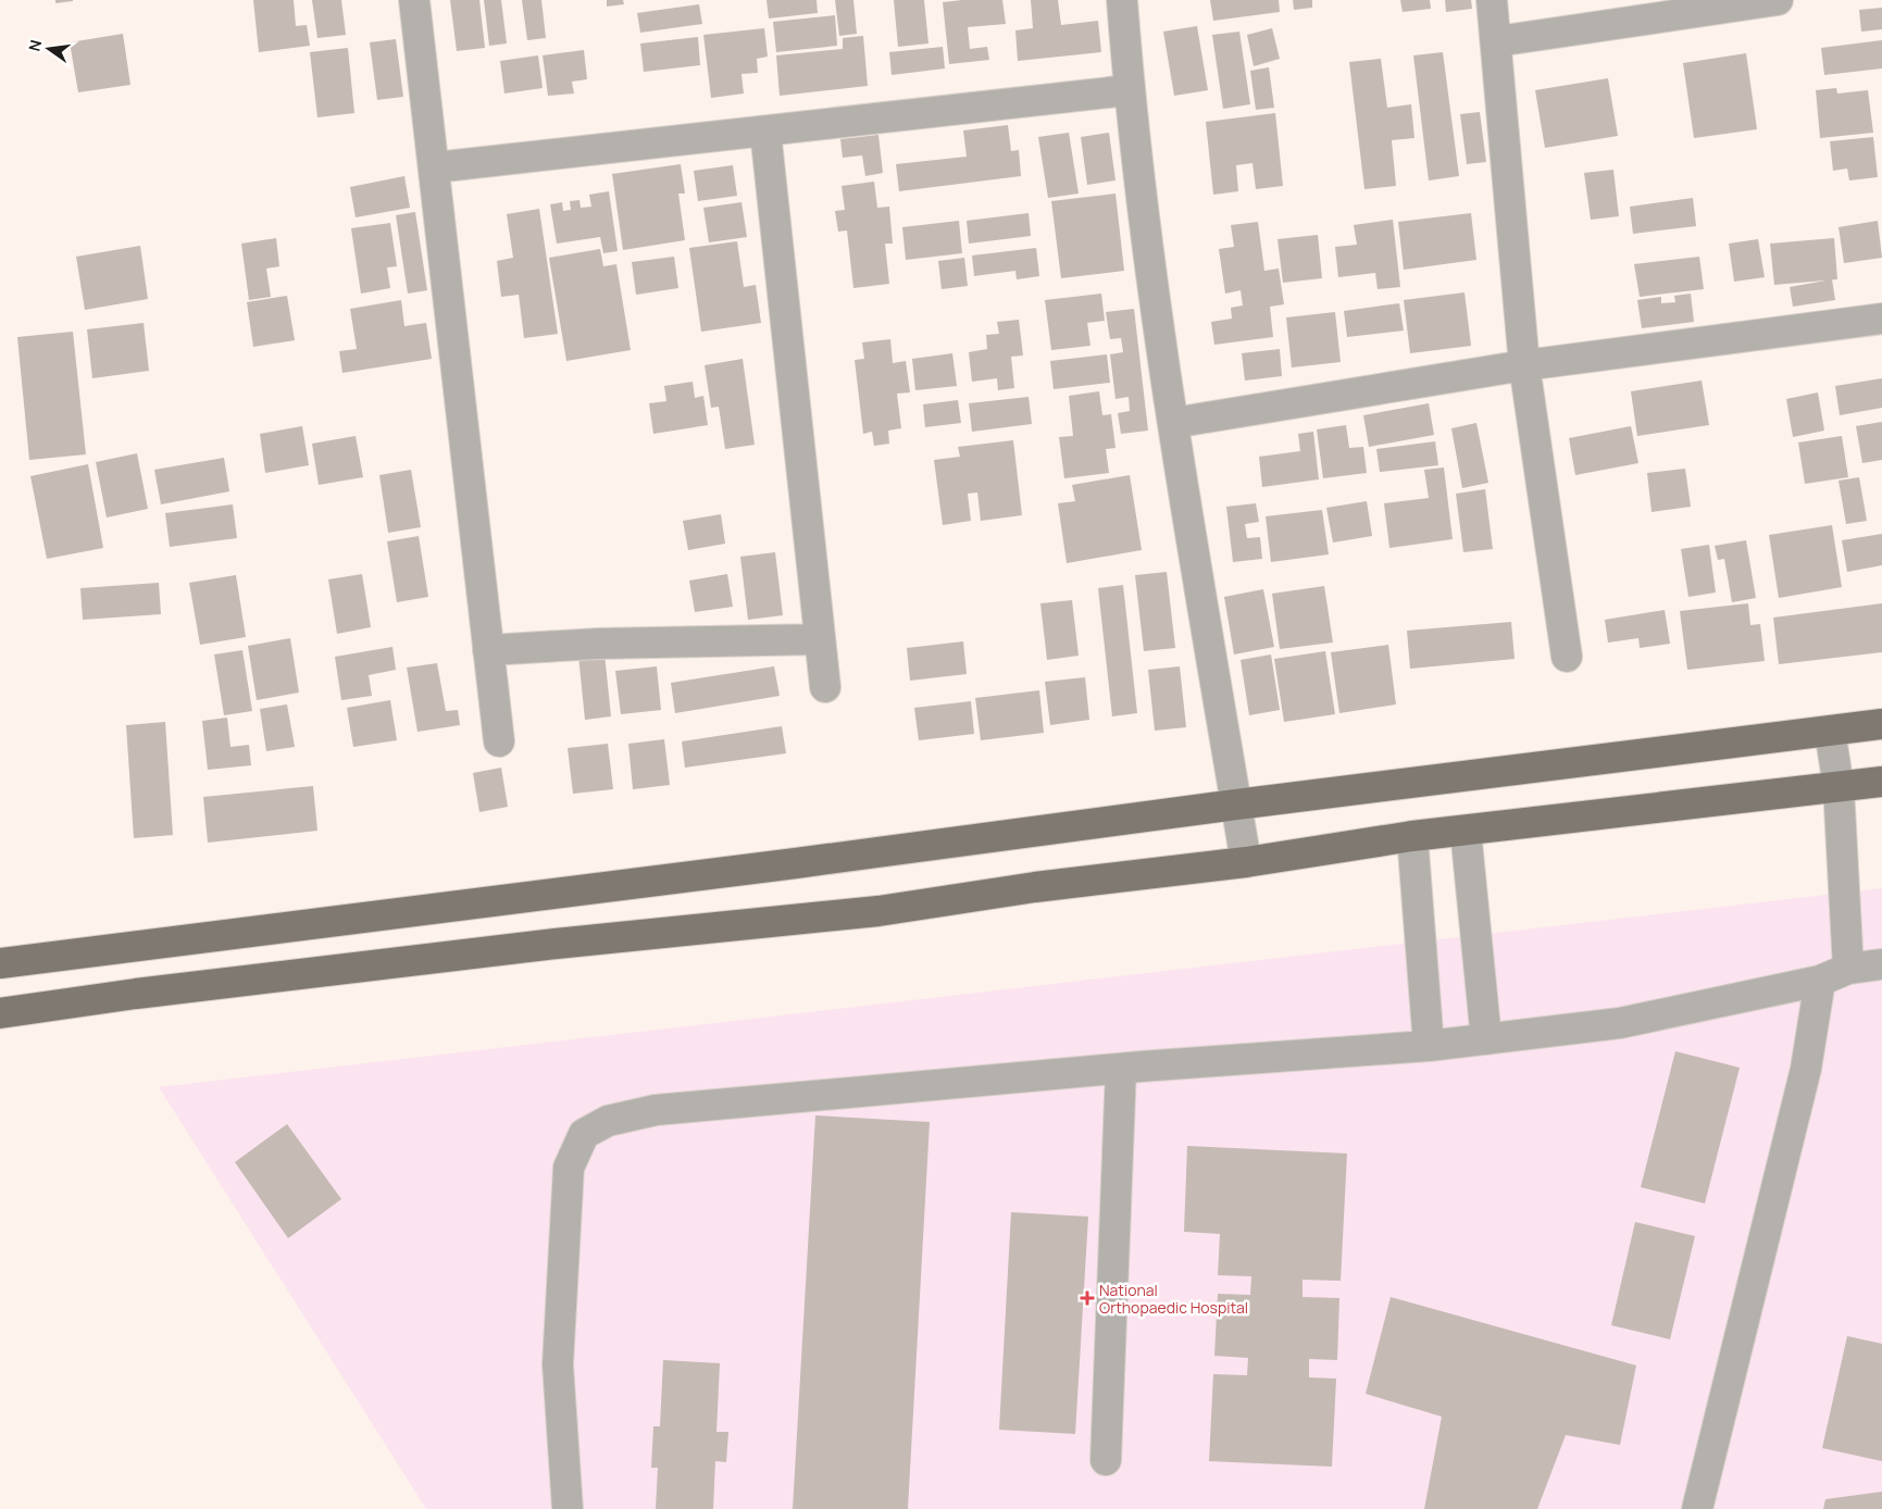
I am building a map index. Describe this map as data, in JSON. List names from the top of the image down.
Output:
{
  "places": {
    "health": ["National Orthopaedic Hospital"]
  },
  "north": "left"
}
